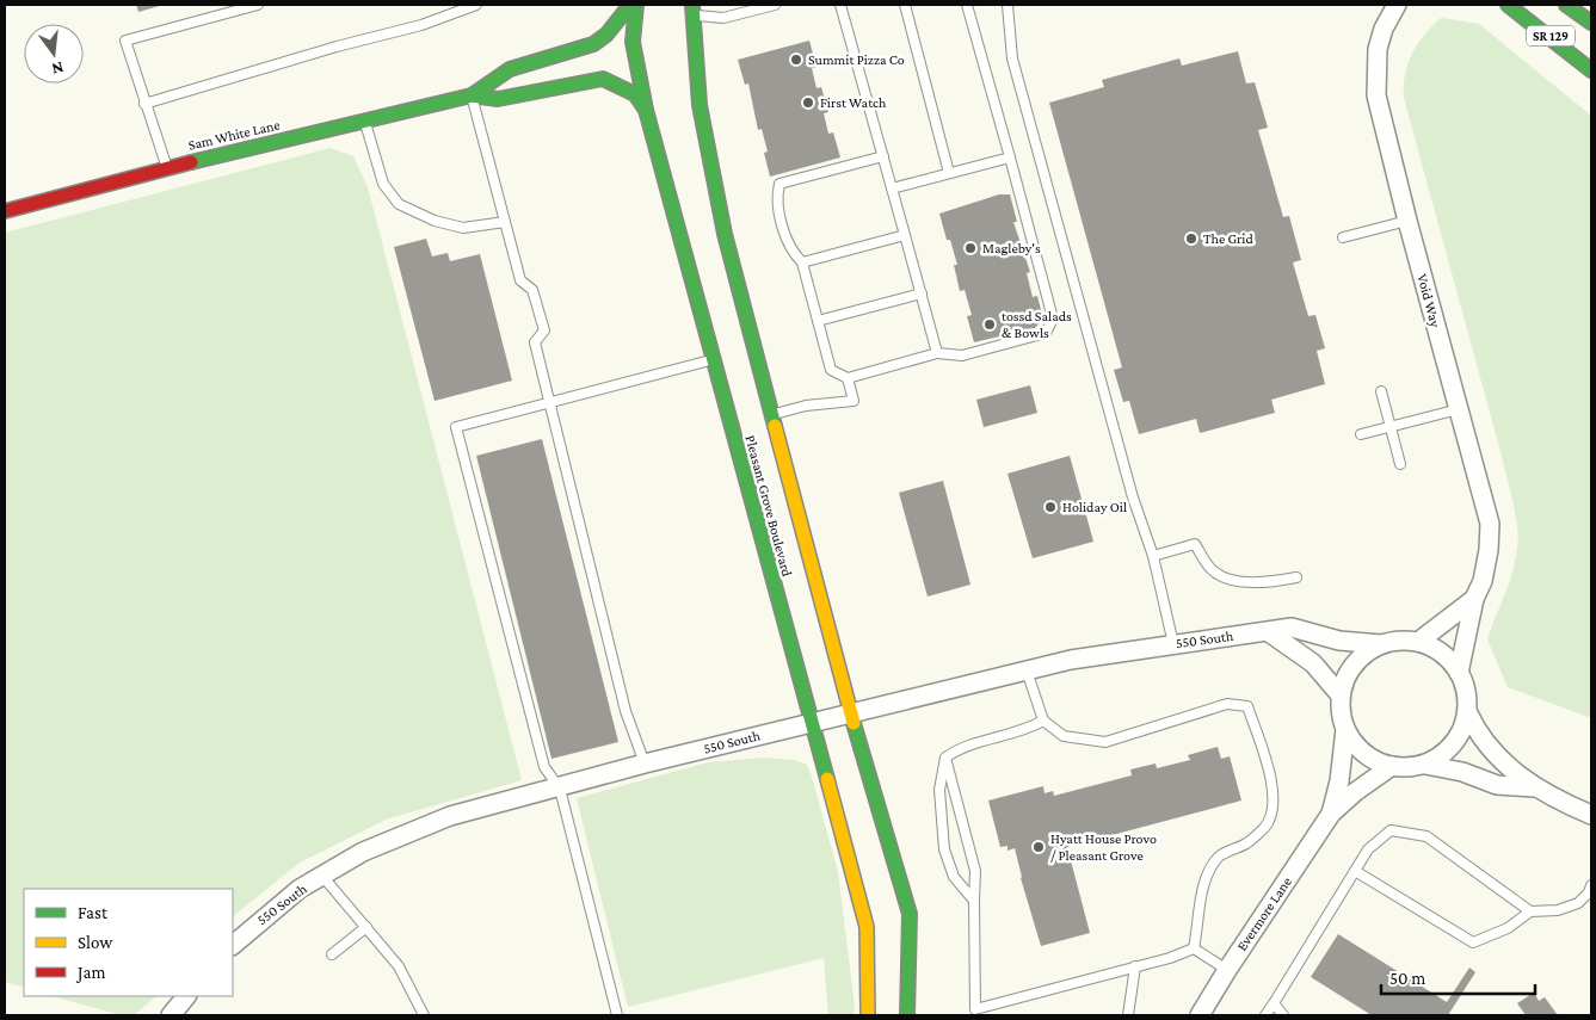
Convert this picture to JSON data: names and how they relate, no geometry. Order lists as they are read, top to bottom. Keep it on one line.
{"streets":{"main road":["SR 129","Sam White Lane","Pleasant Grove Boulevard"],"street":["Void Way","550 South","Evermore Lane"]},"crossings":[["Sam White Lane","Pleasant Grove Boulevard"],["Void Way","550 South"],["Pleasant Grove Boulevard","550 South"]],"places":["Summit Pizza Co","First Watch","The Grid","Magleby's","tossd Salads & Bowls","Holiday Oil","Hyatt House Provo / Pleasant Grove"],"legend":["Fast","Slow","Jam"],"scale_bar":"50 m","north":"bottom"}
